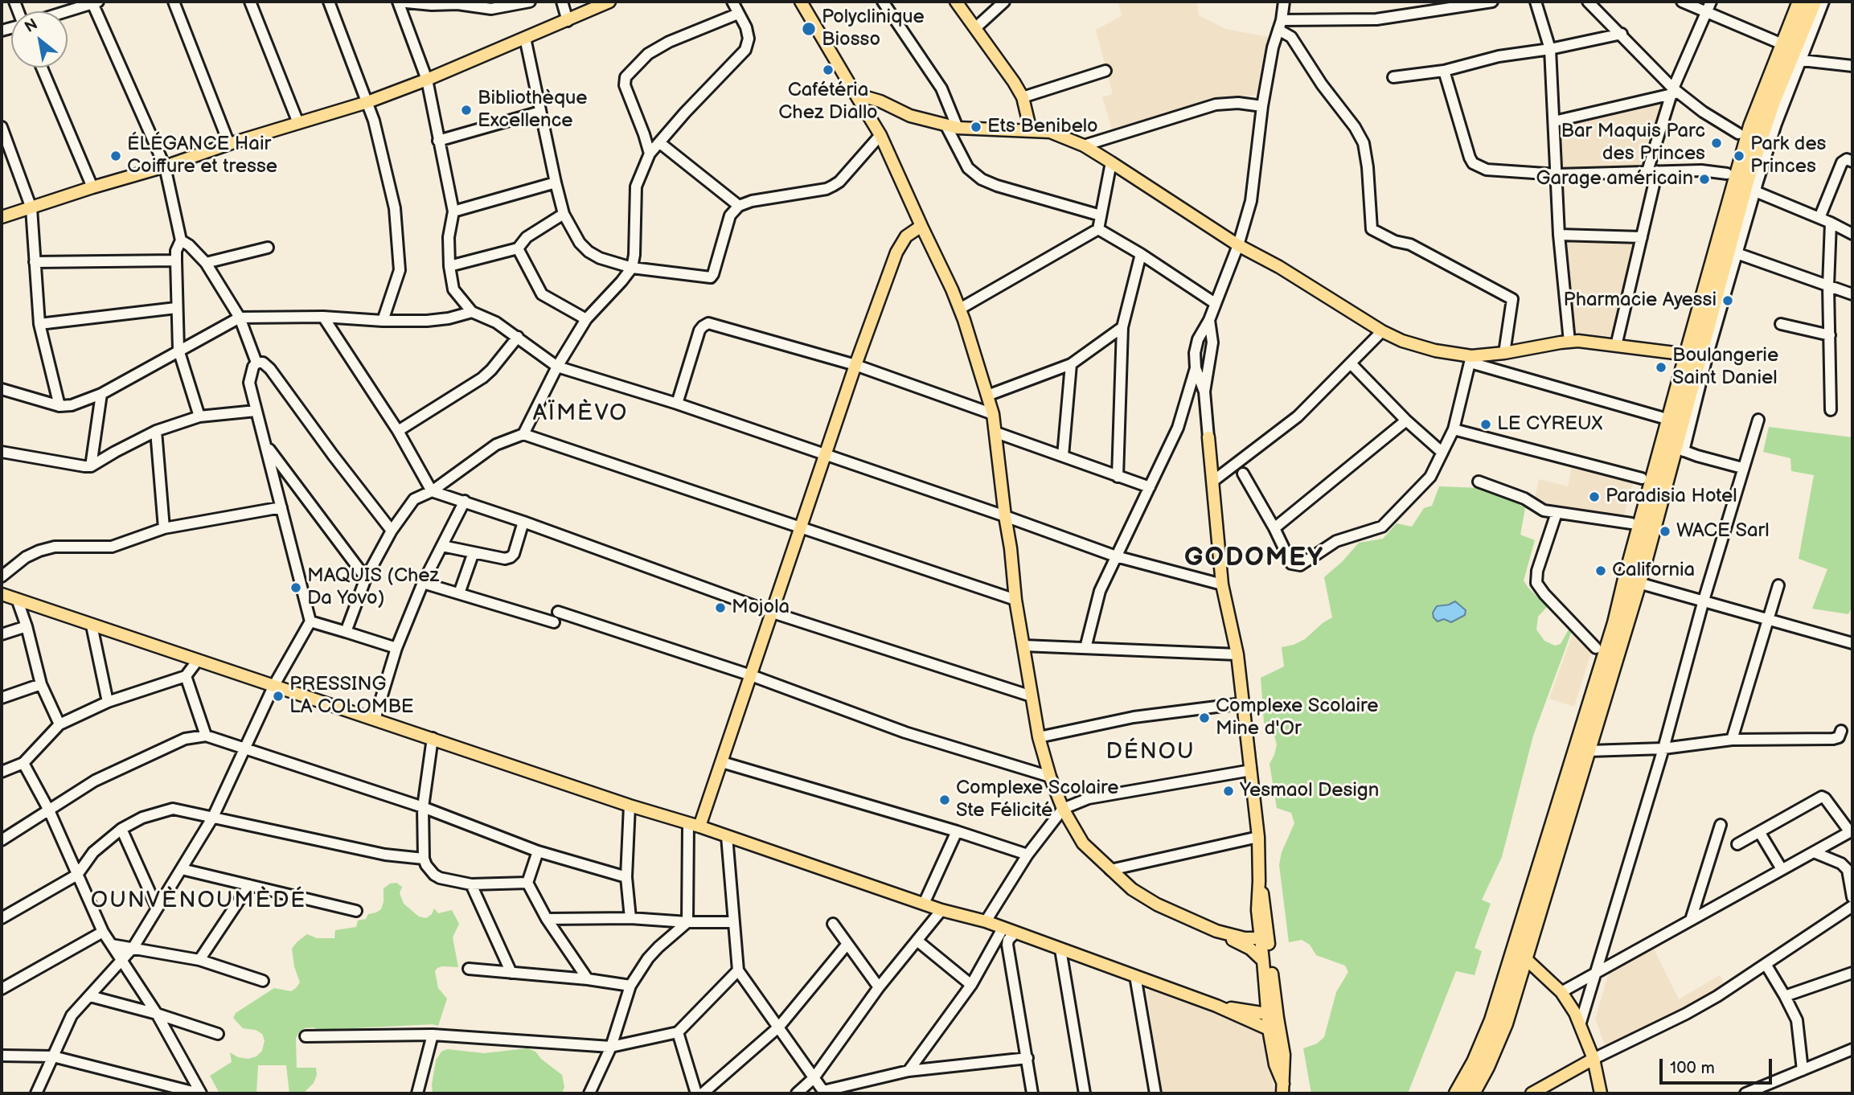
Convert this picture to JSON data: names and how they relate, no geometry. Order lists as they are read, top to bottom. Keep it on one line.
{"districts":["AÏMÈVO","GODOMEY","DÉNOU","OUNVÈNOUMÈDÉ"],"places":["Polyclinique Biosso","Cafétéria Chez Diallo","Bibliothèque Excellence","Ets Benibelo","Bar Maquis Parc des Princes","ÉLÉGANCE Hair Coiffure et tresse","Park des Princes","Garage américain","Pharmacie Ayessi","Boulangerie Saint Daniel","LE CYREUX","Paradisia Hotel","WACE Sarl","California","MAQUIS (Chez Da Yovo)","Mojola","PRESSING LA COLOMBE","Complexe Scolaire Mine d'Or","Yesmaol Design","Complexe Scolaire Ste Félicité"],"scale_bar":"100 m","north":"top left"}
